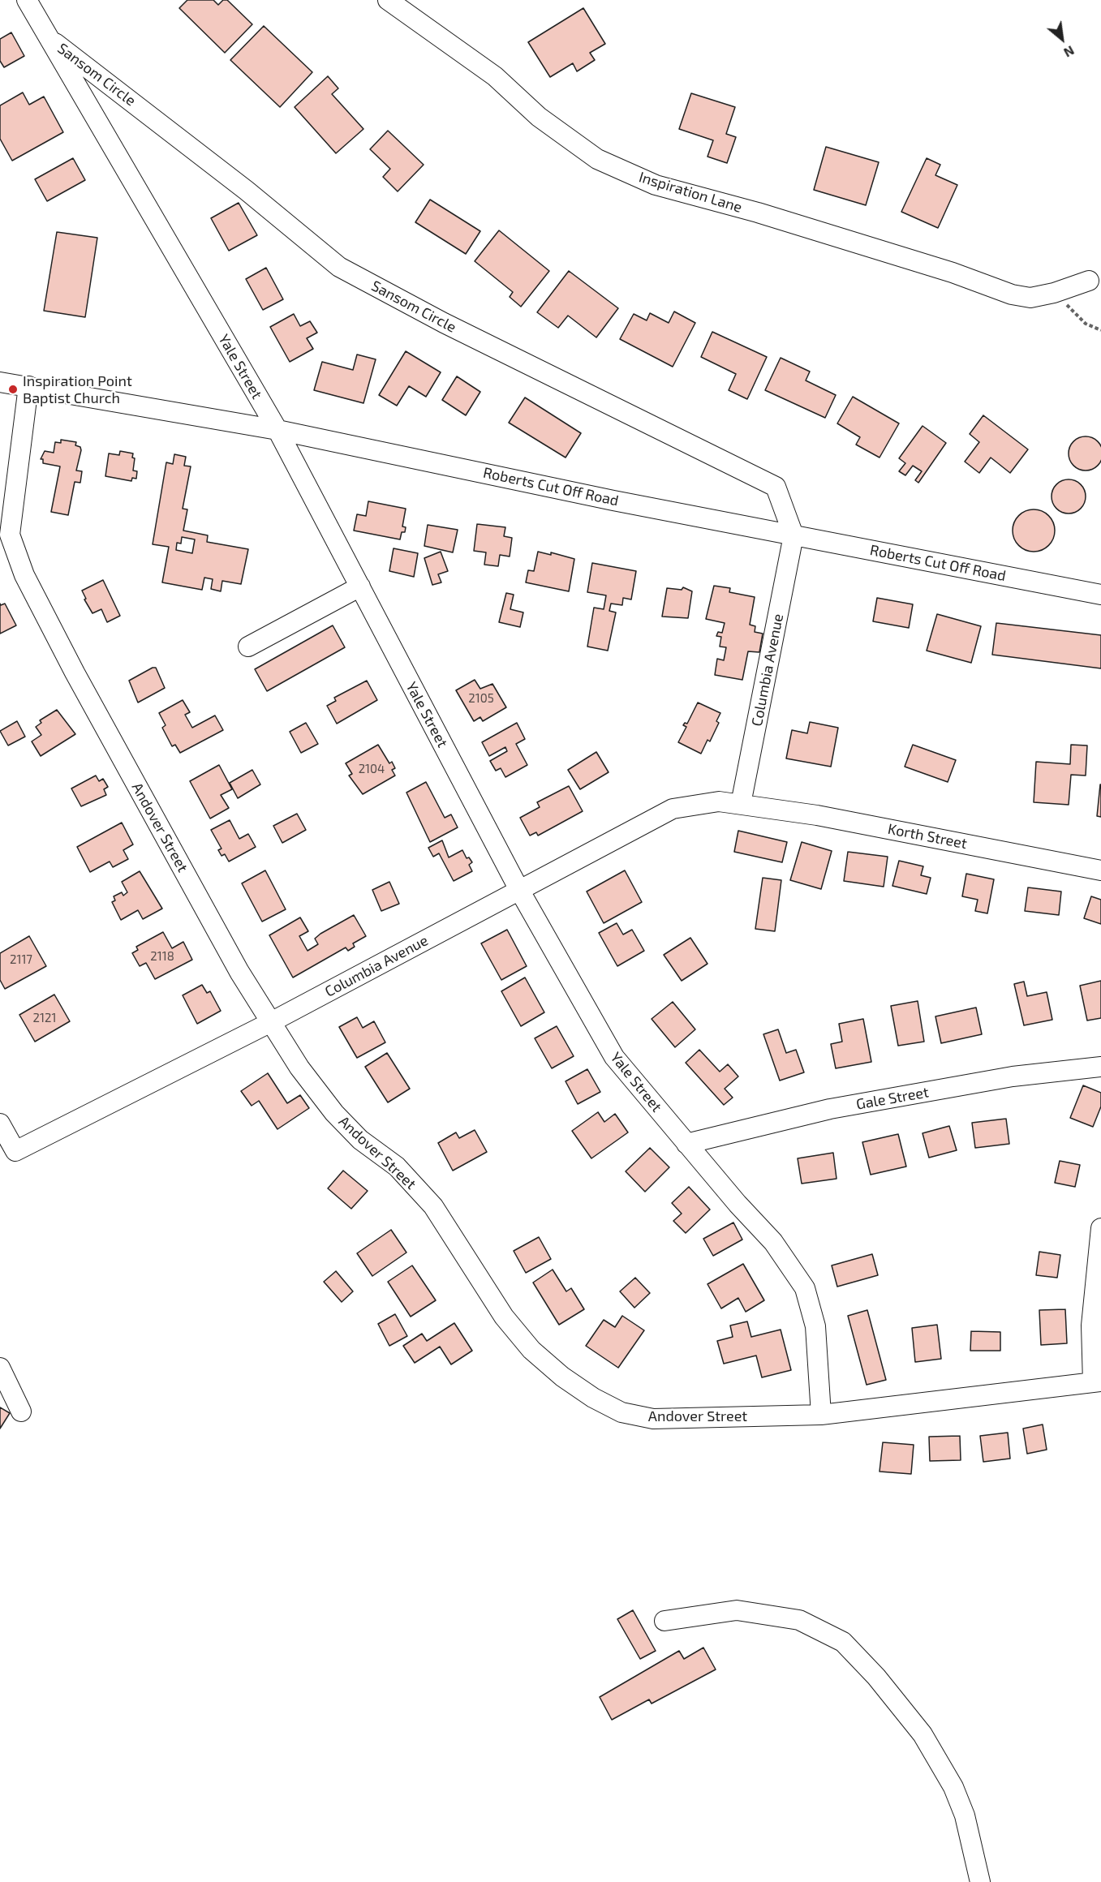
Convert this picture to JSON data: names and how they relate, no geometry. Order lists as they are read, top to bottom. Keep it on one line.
{"streets":{"street":["Sansom Circle","Inspiration Lane","Yale Street","Roberts Cut Off Road","Columbia Avenue","Andover Street","Korth Street","Gale Street"]},"crossings":[["Sansom Circle","Yale Street"],["Sansom Circle","Roberts Cut Off Road"],["Sansom Circle","Columbia Avenue"],["Yale Street","Roberts Cut Off Road"],["Yale Street","Columbia Avenue"],["Yale Street","Andover Street"],["Yale Street","Gale Street"],["Roberts Cut Off Road","Columbia Avenue"],["Roberts Cut Off Road","Andover Street"],["Columbia Avenue","Andover Street"],["Columbia Avenue","Korth Street"]],"places":["Inspiration Point Baptist Church"],"house_numbers":["2105","2104","2118","2117","2121"],"north":"bottom right"}
